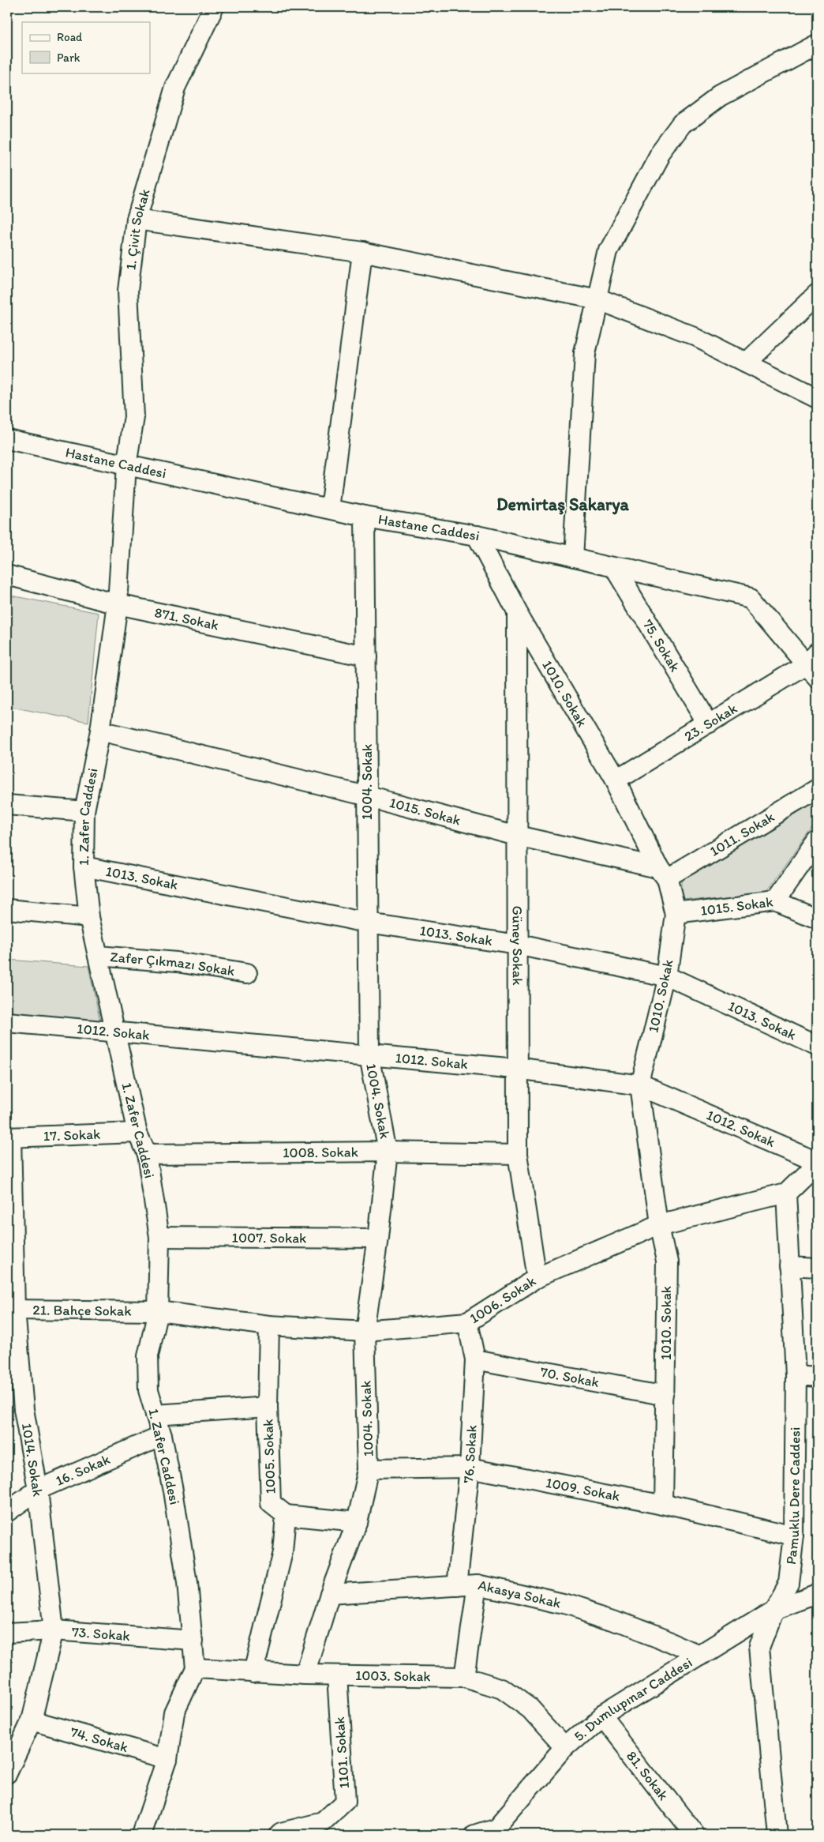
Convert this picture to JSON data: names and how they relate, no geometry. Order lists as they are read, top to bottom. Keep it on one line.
{"streets":{"street":["1. Çivit Sokak","Hastane Caddesi","871. Sokak","75. Sokak","1010. Sokak","23. Sokak","1004. Sokak","1015. Sokak","1. Zafer Caddesi","1011. Sokak","1013. Sokak","Güney Sokak","Zafer Çıkmazı Sokak","1012. Sokak","17. Sokak","1008. Sokak","1007. Sokak","1006. Sokak","21. Bahçe Sokak","70. Sokak","76. Sokak","1005. Sokak","1014. Sokak","16. Sokak","1009. Sokak","Pamuklu Dere Caddesi","Akasya Sokak","73. Sokak","1003. Sokak","5. Dumlupınar Caddesi","74. Sokak","1101. Sokak","81. Sokak"]},"crossings":[["1. Çivit Sokak","Hastane Caddesi"],["1. Çivit Sokak","1. Zafer Caddesi"],["Hastane Caddesi","75. Sokak"],["Hastane Caddesi","1010. Sokak"],["Hastane Caddesi","23. Sokak"],["Hastane Caddesi","1004. Sokak"],["Hastane Caddesi","1. Zafer Caddesi"],["871. Sokak","1004. Sokak"],["871. Sokak","1. Zafer Caddesi"],["75. Sokak","23. Sokak"],["1010. Sokak","23. Sokak"],["1010. Sokak","1015. Sokak"],["1010. Sokak","1011. Sokak"],["1010. Sokak","1013. Sokak"],["1010. Sokak","Güney Sokak"],["1010. Sokak","1012. Sokak"],["1010. Sokak","1006. Sokak"],["1010. Sokak","70. Sokak"],["1010. Sokak","1009. Sokak"],["1004. Sokak","1015. Sokak"],["1004. Sokak","1013. Sokak"],["1004. Sokak","1012. Sokak"],["1004. Sokak","1008. Sokak"],["1004. Sokak","1007. Sokak"],["1004. Sokak","1006. Sokak"],["1004. Sokak","1009. Sokak"],["1004. Sokak","Akasya Sokak"],["1004. Sokak","1003. Sokak"],["1015. Sokak","1. Zafer Caddesi"],["1015. Sokak","1011. Sokak"],["1015. Sokak","Güney Sokak"],["1. Zafer Caddesi","1013. Sokak"],["1. Zafer Caddesi","Zafer Çıkmazı Sokak"],["1. Zafer Caddesi","1012. Sokak"],["1. Zafer Caddesi","17. Sokak"],["1. Zafer Caddesi","1008. Sokak"],["1. Zafer Caddesi","1007. Sokak"],["1. Zafer Caddesi","1006. Sokak"],["1. Zafer Caddesi","21. Bahçe Sokak"],["1. Zafer Caddesi","16. Sokak"],["1. Zafer Caddesi","73. Sokak"],["1. Zafer Caddesi","1003. Sokak"],["1. Zafer Caddesi","74. Sokak"],["1013. Sokak","Güney Sokak"],["Güney Sokak","1012. Sokak"],["Güney Sokak","1008. Sokak"],["Güney Sokak","1006. Sokak"],["17. Sokak","1014. Sokak"],["1006. Sokak","21. Bahçe Sokak"],["1006. Sokak","76. Sokak"],["1006. Sokak","1005. Sokak"],["1006. Sokak","Pamuklu Dere Caddesi"],["21. Bahçe Sokak","1014. Sokak"],["70. Sokak","76. Sokak"],["76. Sokak","1009. Sokak"],["76. Sokak","Akasya Sokak"],["1014. Sokak","16. Sokak"],["1014. Sokak","73. Sokak"],["1014. Sokak","74. Sokak"],["1009. Sokak","Pamuklu Dere Caddesi"],["Pamuklu Dere Caddesi","5. Dumlupınar Caddesi"],["Akasya Sokak","5. Dumlupınar Caddesi"],["1003. Sokak","5. Dumlupınar Caddesi"],["1003. Sokak","1101. Sokak"],["5. Dumlupınar Caddesi","81. Sokak"]],"districts":["Demirtaş Sakarya"],"legend":["Road","Park"]}
